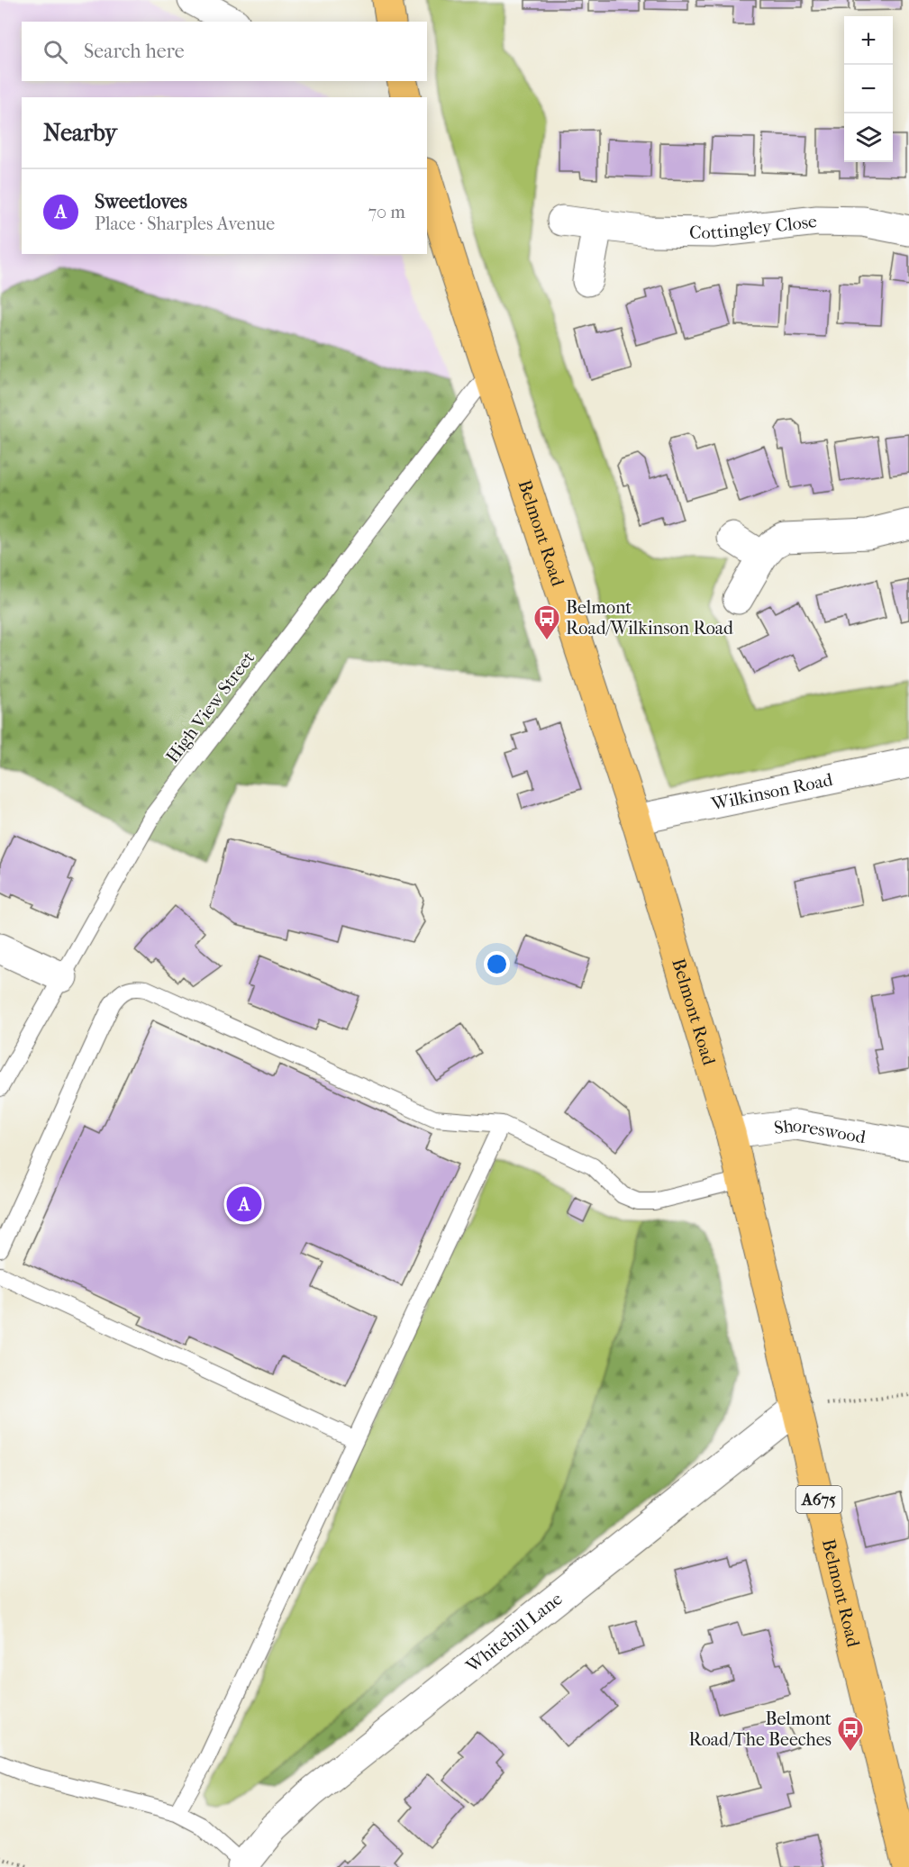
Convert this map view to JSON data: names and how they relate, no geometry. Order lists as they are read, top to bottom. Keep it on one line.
{"streets":{"main road":["Belmont Road","A675"],"street":["Cottingley Close","Wilkinson Road","Shoreswood","Whitehill Lane"],"lane":["High View Street"]},"crossings":[["Belmont Road","High View Street"],["Belmont Road","Wilkinson Road"],["Belmont Road","Shoreswood"],["Belmont Road","Whitehill Lane"]],"places":{"bus stop":["Belmont Road/Wilkinson Road","Belmont Road/The Beeches"]},"page":{"map_buttons":["+","−"],"search":"Search here","heading":"Nearby","list":[{"mark":"A","name":"Sweetloves","note":"Place · Sharples Avenue","value":"70 m"}],"pins":"A"}}
